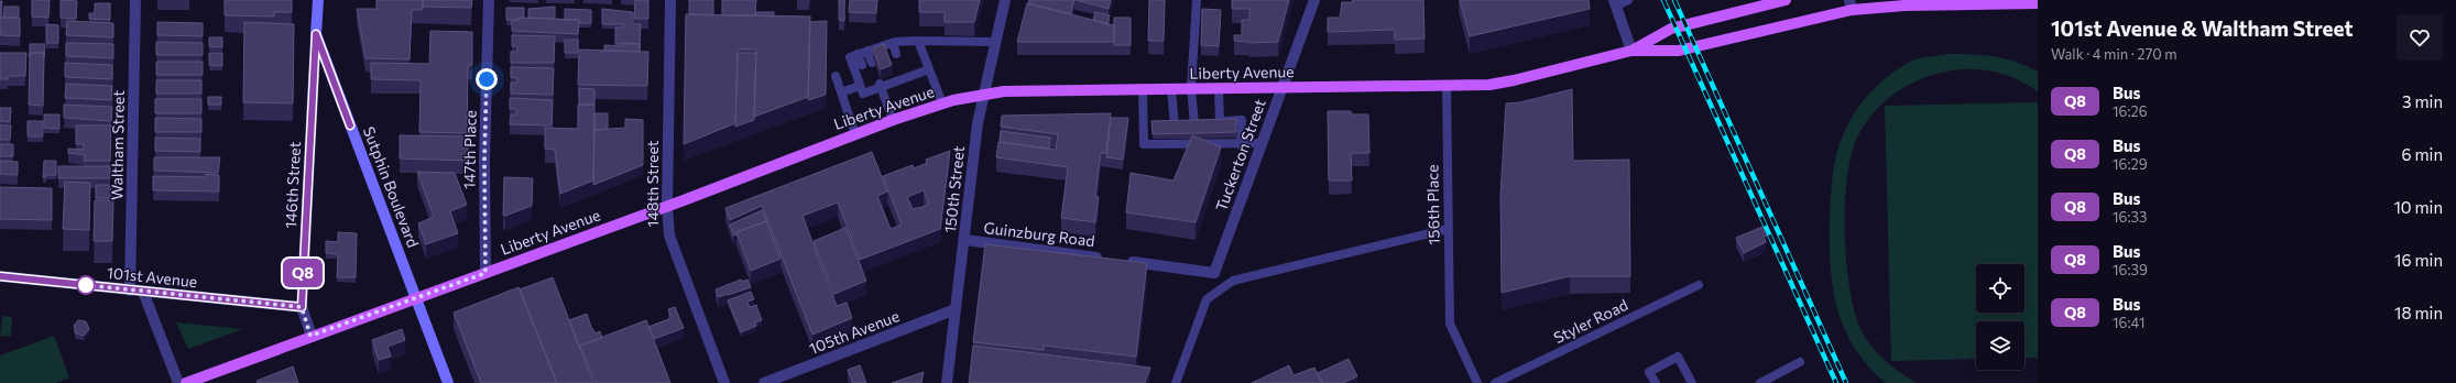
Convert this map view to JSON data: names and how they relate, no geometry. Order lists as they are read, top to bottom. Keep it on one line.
{"streets":{"main road":["Liberty Avenue","Sutphin Boulevard"],"street":["Waltham Street","147th Place","Tuckerton Street","148th Street","146th Street","150th Street","Guinzburg Road","101st Avenue","105th Avenue"],"lane":["156th Place","Styler Road"]},"crossings":[["Liberty Avenue","147th Place"],["Liberty Avenue","Tuckerton Street"],["Liberty Avenue","148th Street"],["Liberty Avenue","146th Street"],["Liberty Avenue","Sutphin Boulevard"],["Liberty Avenue","150th Street"],["Liberty Avenue","156th Place"],["Waltham Street","101st Avenue"],["Tuckerton Street","Guinzburg Road"],["146th Street","Sutphin Boulevard"],["146th Street","101st Avenue"],["150th Street","Guinzburg Road"],["150th Street","105th Avenue"]],"lines":["bus line Q8"],"page":{"on_map":"Q8","heading":["101st Avenue & Waltham Street","Walk · 4 min · 270 m"],"list":[{"mark":"Q8","name":"Bus","note":"16:26","value":"3 min"},{"mark":"Q8","name":"Bus","note":"16:29","value":"6 min"},{"mark":"Q8","name":"Bus","note":"16:33","value":"10 min"},{"mark":"Q8","name":"Bus","note":"16:39","value":"16 min"},{"mark":"Q8","name":"Bus","note":"16:41","value":"18 min"}]}}
